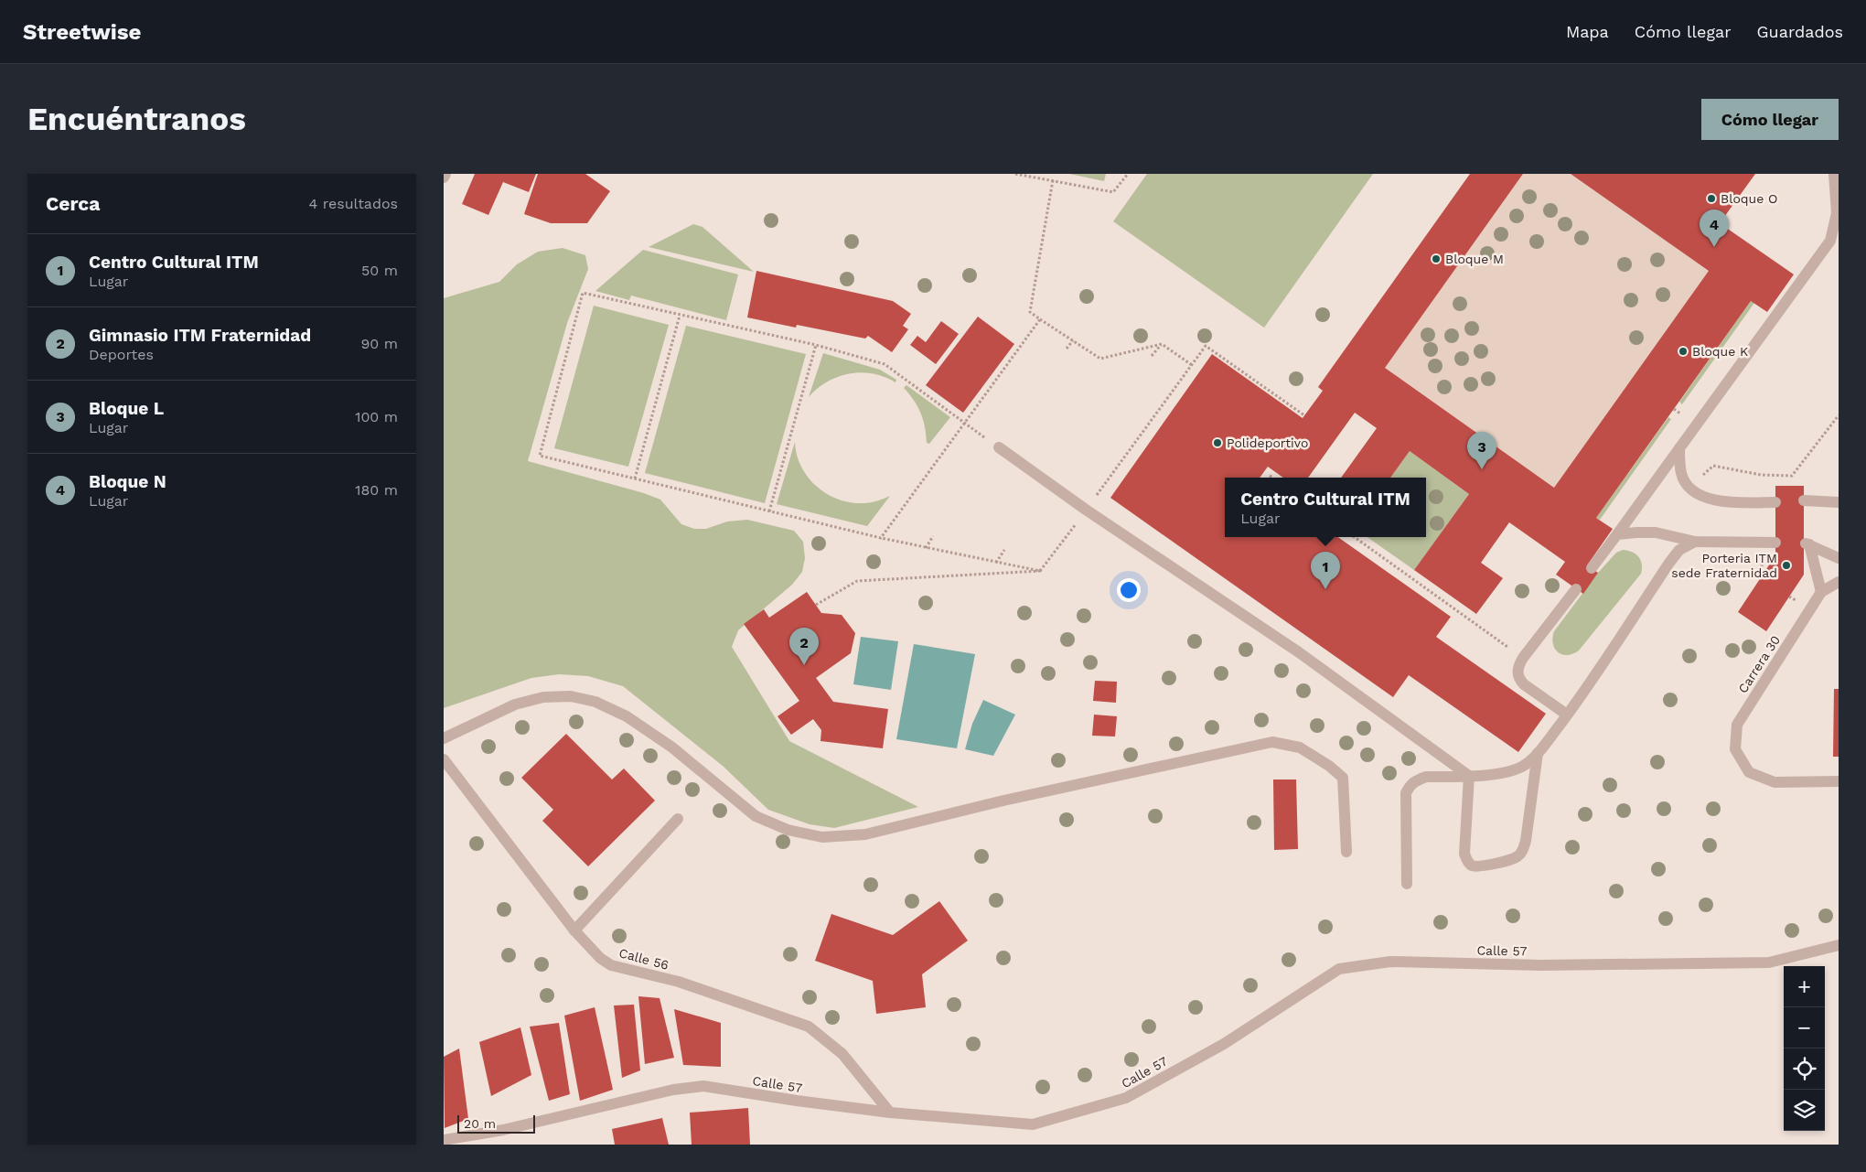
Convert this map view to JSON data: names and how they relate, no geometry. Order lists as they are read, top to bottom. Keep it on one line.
{"streets":{"street":["Carrera 30","Calle 57","Calle 56"]},"crossings":[["Calle 57","Calle 56"]],"places":["Bloque O","Bloque M","Bloque K","Polideportivo","Porteria ITM sede Fraternidad"],"scale_bar":"20 m","page":{"header":"Streetwise","nav":["Mapa","Cómo llegar","Guardados"],"buttons":"Cómo llegar","title":"Encuéntranos","heading":["Cerca","4 resultados"],"pins":["4","3","1","2"],"list":[{"mark":"1","name":"Centro Cultural ITM","note":"Lugar","value":"50 m"},{"mark":"2","name":"Gimnasio ITM Fraternidad","note":"Deportes","value":"90 m"},{"mark":"3","name":"Bloque L","note":"Lugar","value":"100 m"},{"mark":"4","name":"Bloque N","note":"Lugar","value":"180 m"}],"popup":["Centro Cultural ITM","Lugar"],"map_buttons":["+","−"],"scale":"20 m"}}
